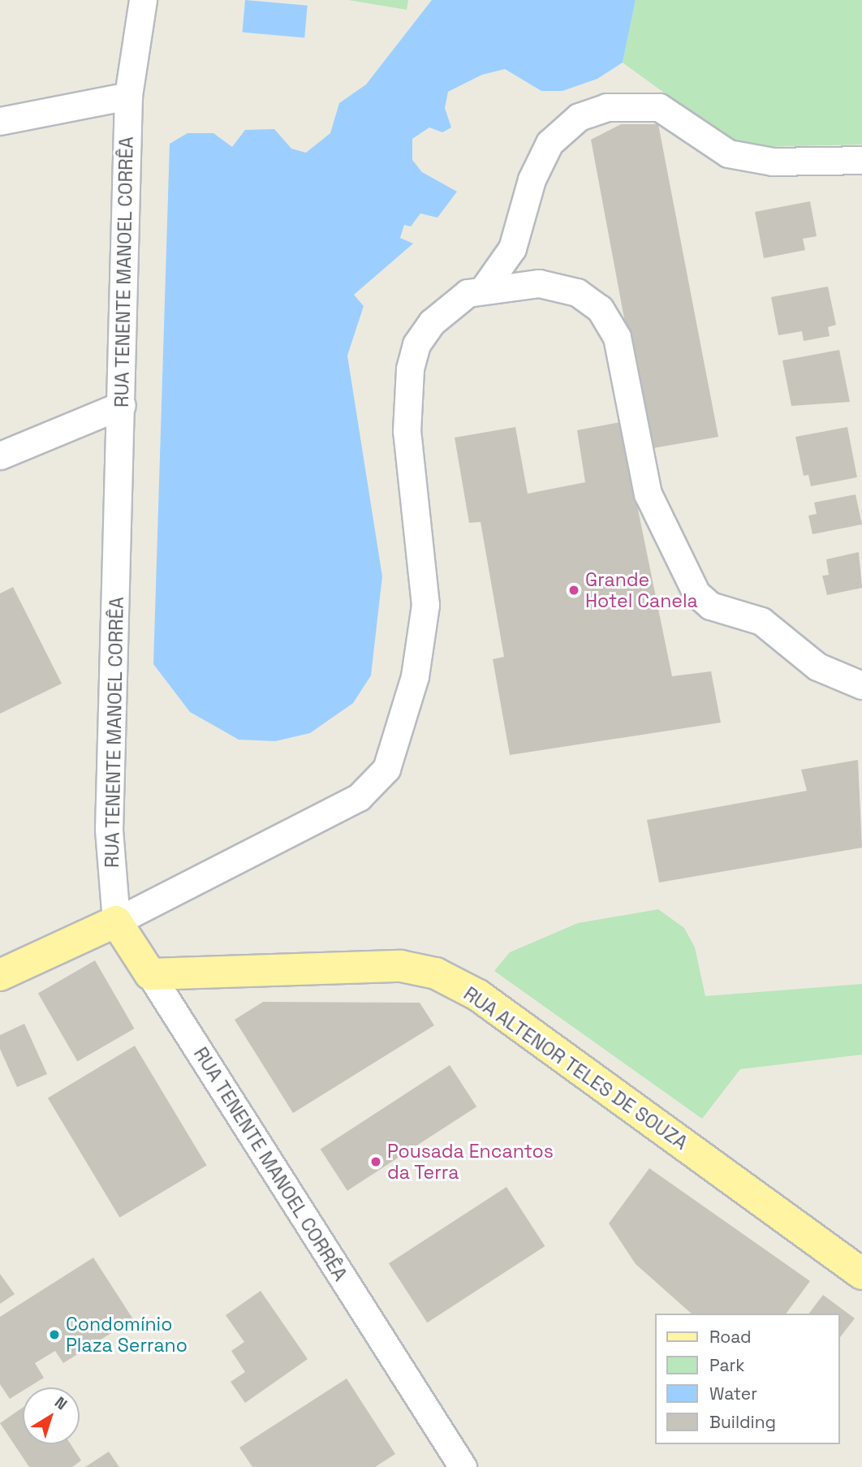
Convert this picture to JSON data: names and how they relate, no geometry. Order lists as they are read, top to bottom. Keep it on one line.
{"streets":{"main road":["RUA TENENTE MANOEL CORRÊA","RUA ALTENOR TELES DE SOUZA"]},"crossings":[["RUA TENENTE MANOEL CORRÊA","RUA ALTENOR TELES DE SOUZA"]],"places":["Grande Hotel Canela","Pousada Encantos da Terra","Condomínio Plaza Serrano"],"legend":["Road","Park","Water","Building"],"north":"top right"}
